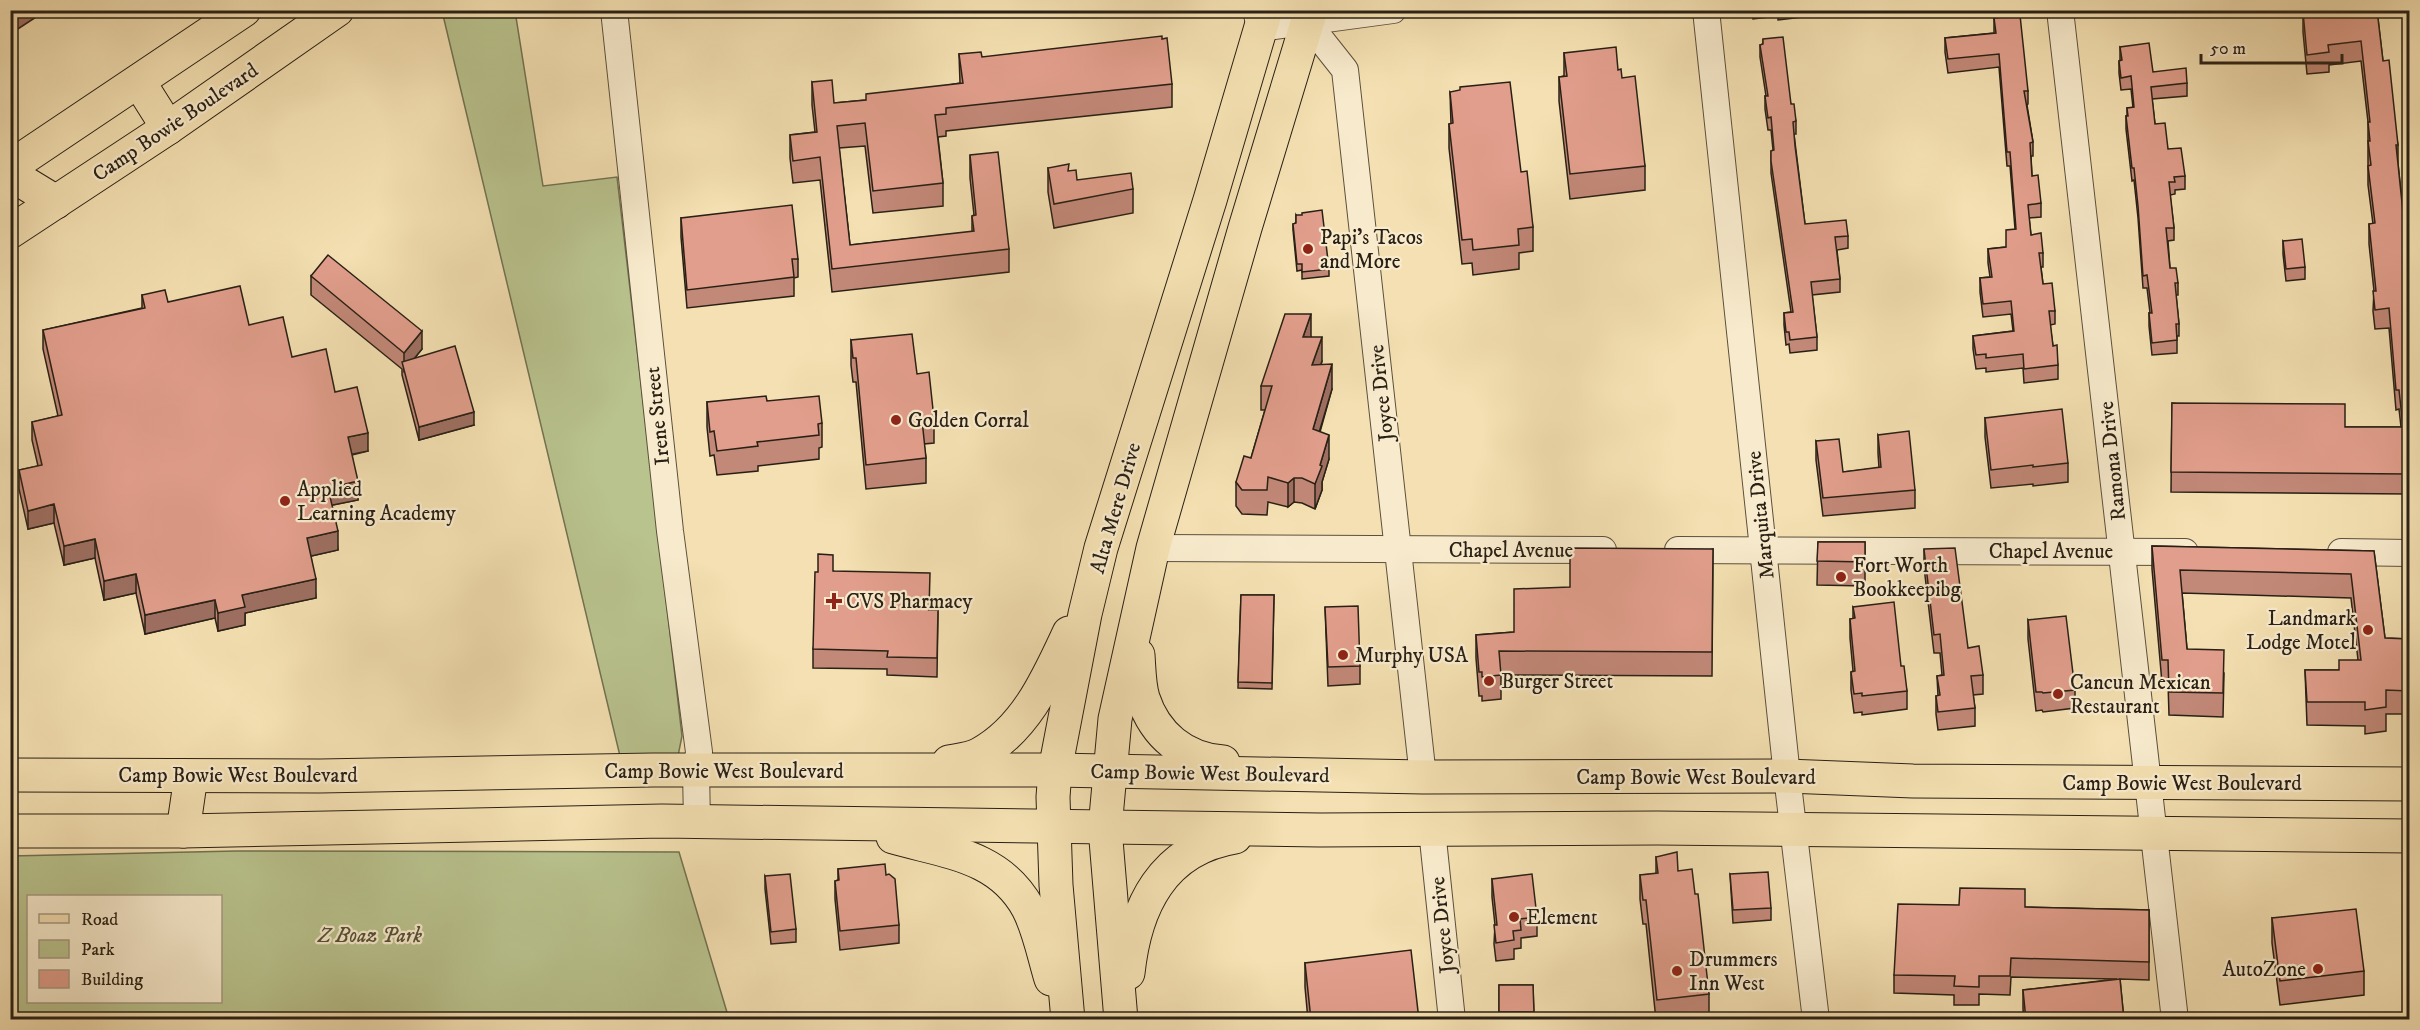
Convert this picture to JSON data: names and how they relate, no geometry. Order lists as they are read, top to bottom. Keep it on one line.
{"streets":{"main road":["Camp Bowie Boulevard","Alta Mere Drive","Camp Bowie West Boulevard"],"street":["Joyce Drive","Irene Street","Ramona Drive","Marquita Drive","Chapel Avenue"]},"crossings":[["Joyce Drive","Chapel Avenue"],["Joyce Drive","Camp Bowie West Boulevard"],["Irene Street","Camp Bowie West Boulevard"],["Ramona Drive","Chapel Avenue"],["Ramona Drive","Camp Bowie West Boulevard"],["Alta Mere Drive","Camp Bowie West Boulevard"],["Marquita Drive","Chapel Avenue"],["Marquita Drive","Camp Bowie West Boulevard"]],"parks":["Z Boaz Park"],"places":{"other":["Papi's Tacos and More","Golden Corral","Applied Learning Academy","Fort Worth Bookkeepibg","Landmark Lodge Motel","Murphy USA","Burger Street","Cancun Mexican Restaurant","Element","AutoZone","Drummers Inn West"],"health":["CVS Pharmacy"]},"legend":["Road","Park","Building"],"scale_bar":"50 m"}
